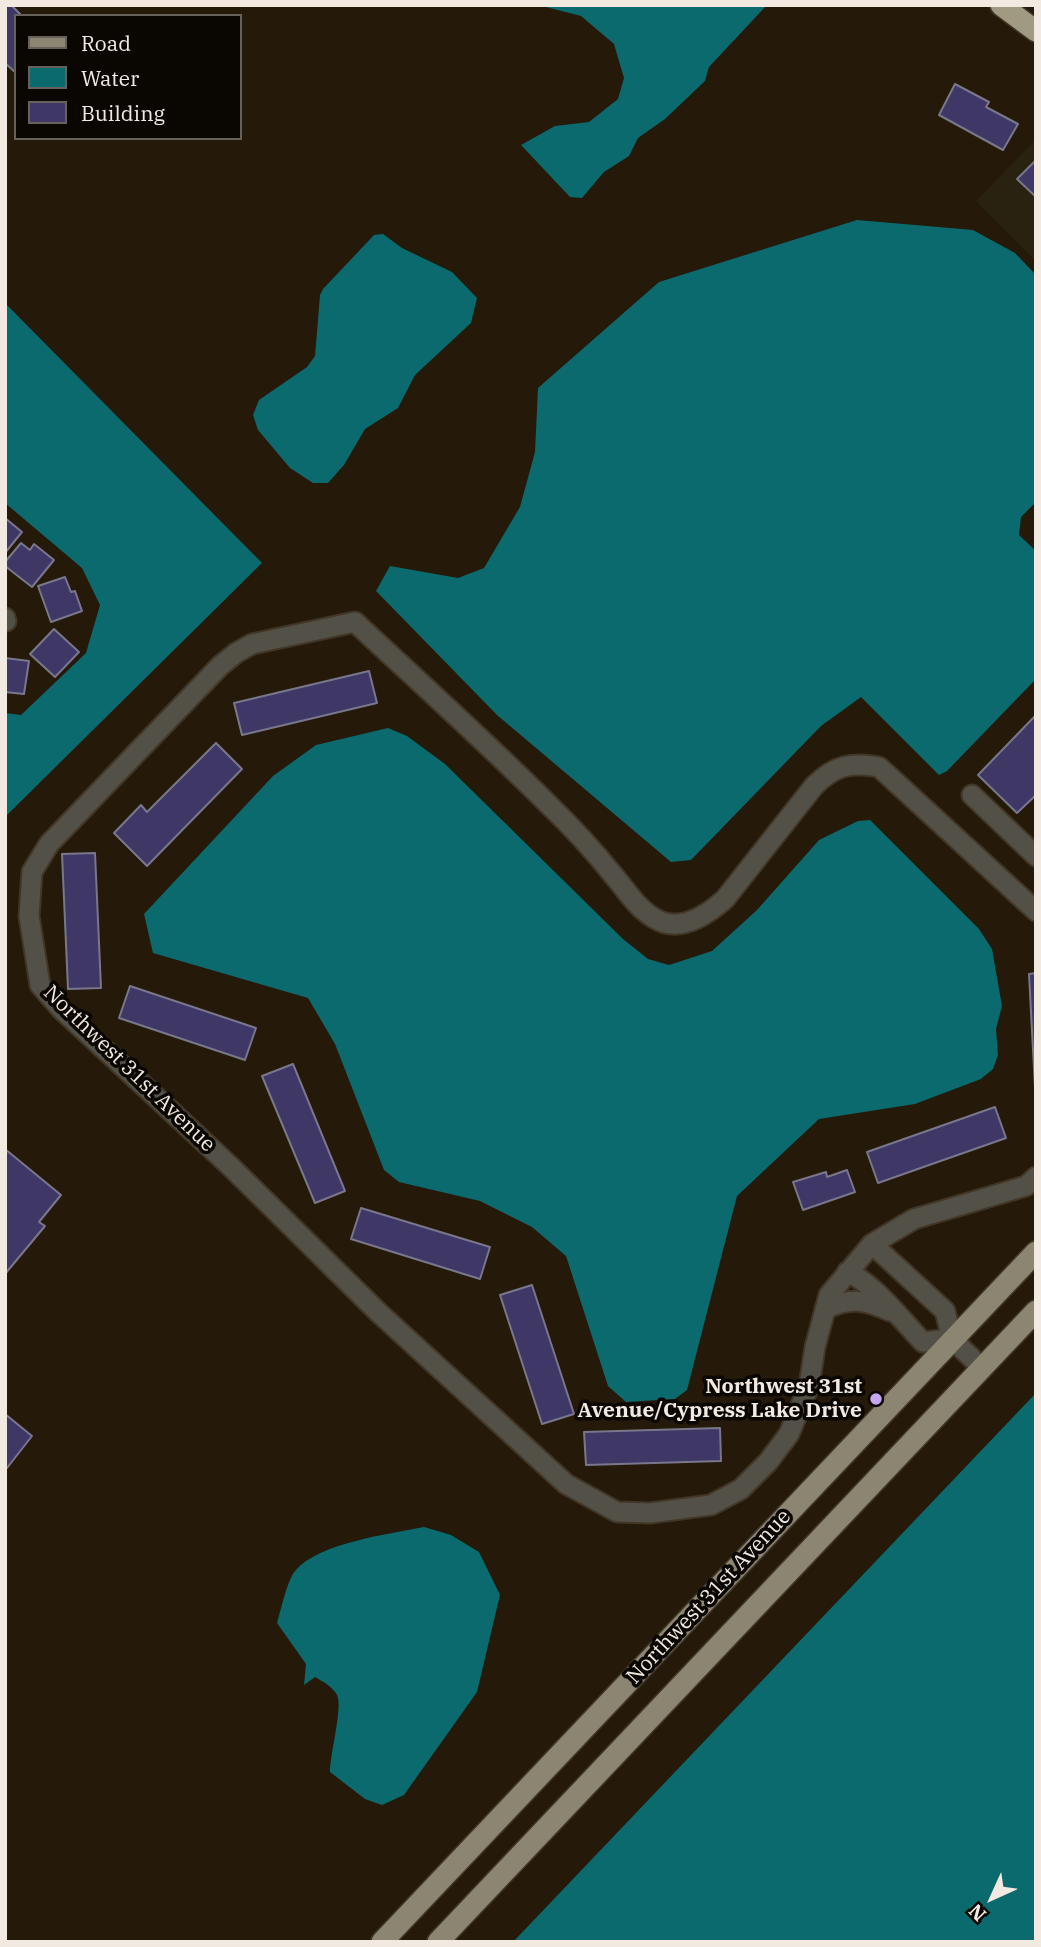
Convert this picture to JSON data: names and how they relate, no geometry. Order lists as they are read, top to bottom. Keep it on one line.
{"streets":{"main road":["Northwest 31st Avenue"]},"places":["Northwest 31st Avenue/Cypress Lake Drive"],"legend":["Road","Water","Building"],"north":"bottom left"}
